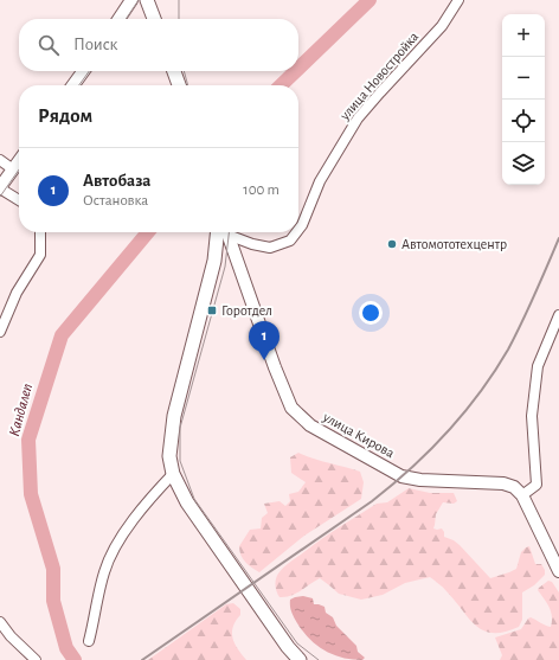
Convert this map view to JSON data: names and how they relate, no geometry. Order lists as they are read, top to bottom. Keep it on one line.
{"streets":{"street":["улица Новостройка","улица Кирова"]},"water":["Кандалеп"],"places":{"other":["Автомототехцентр"],"transit":["Горотдел"]},"page":{"map_buttons":["+","−"],"search":"Поиск","heading":"Рядом","list":[{"mark":"1","name":"Автобаза","note":"Остановка","value":"100 m"}],"pins":"1"}}
